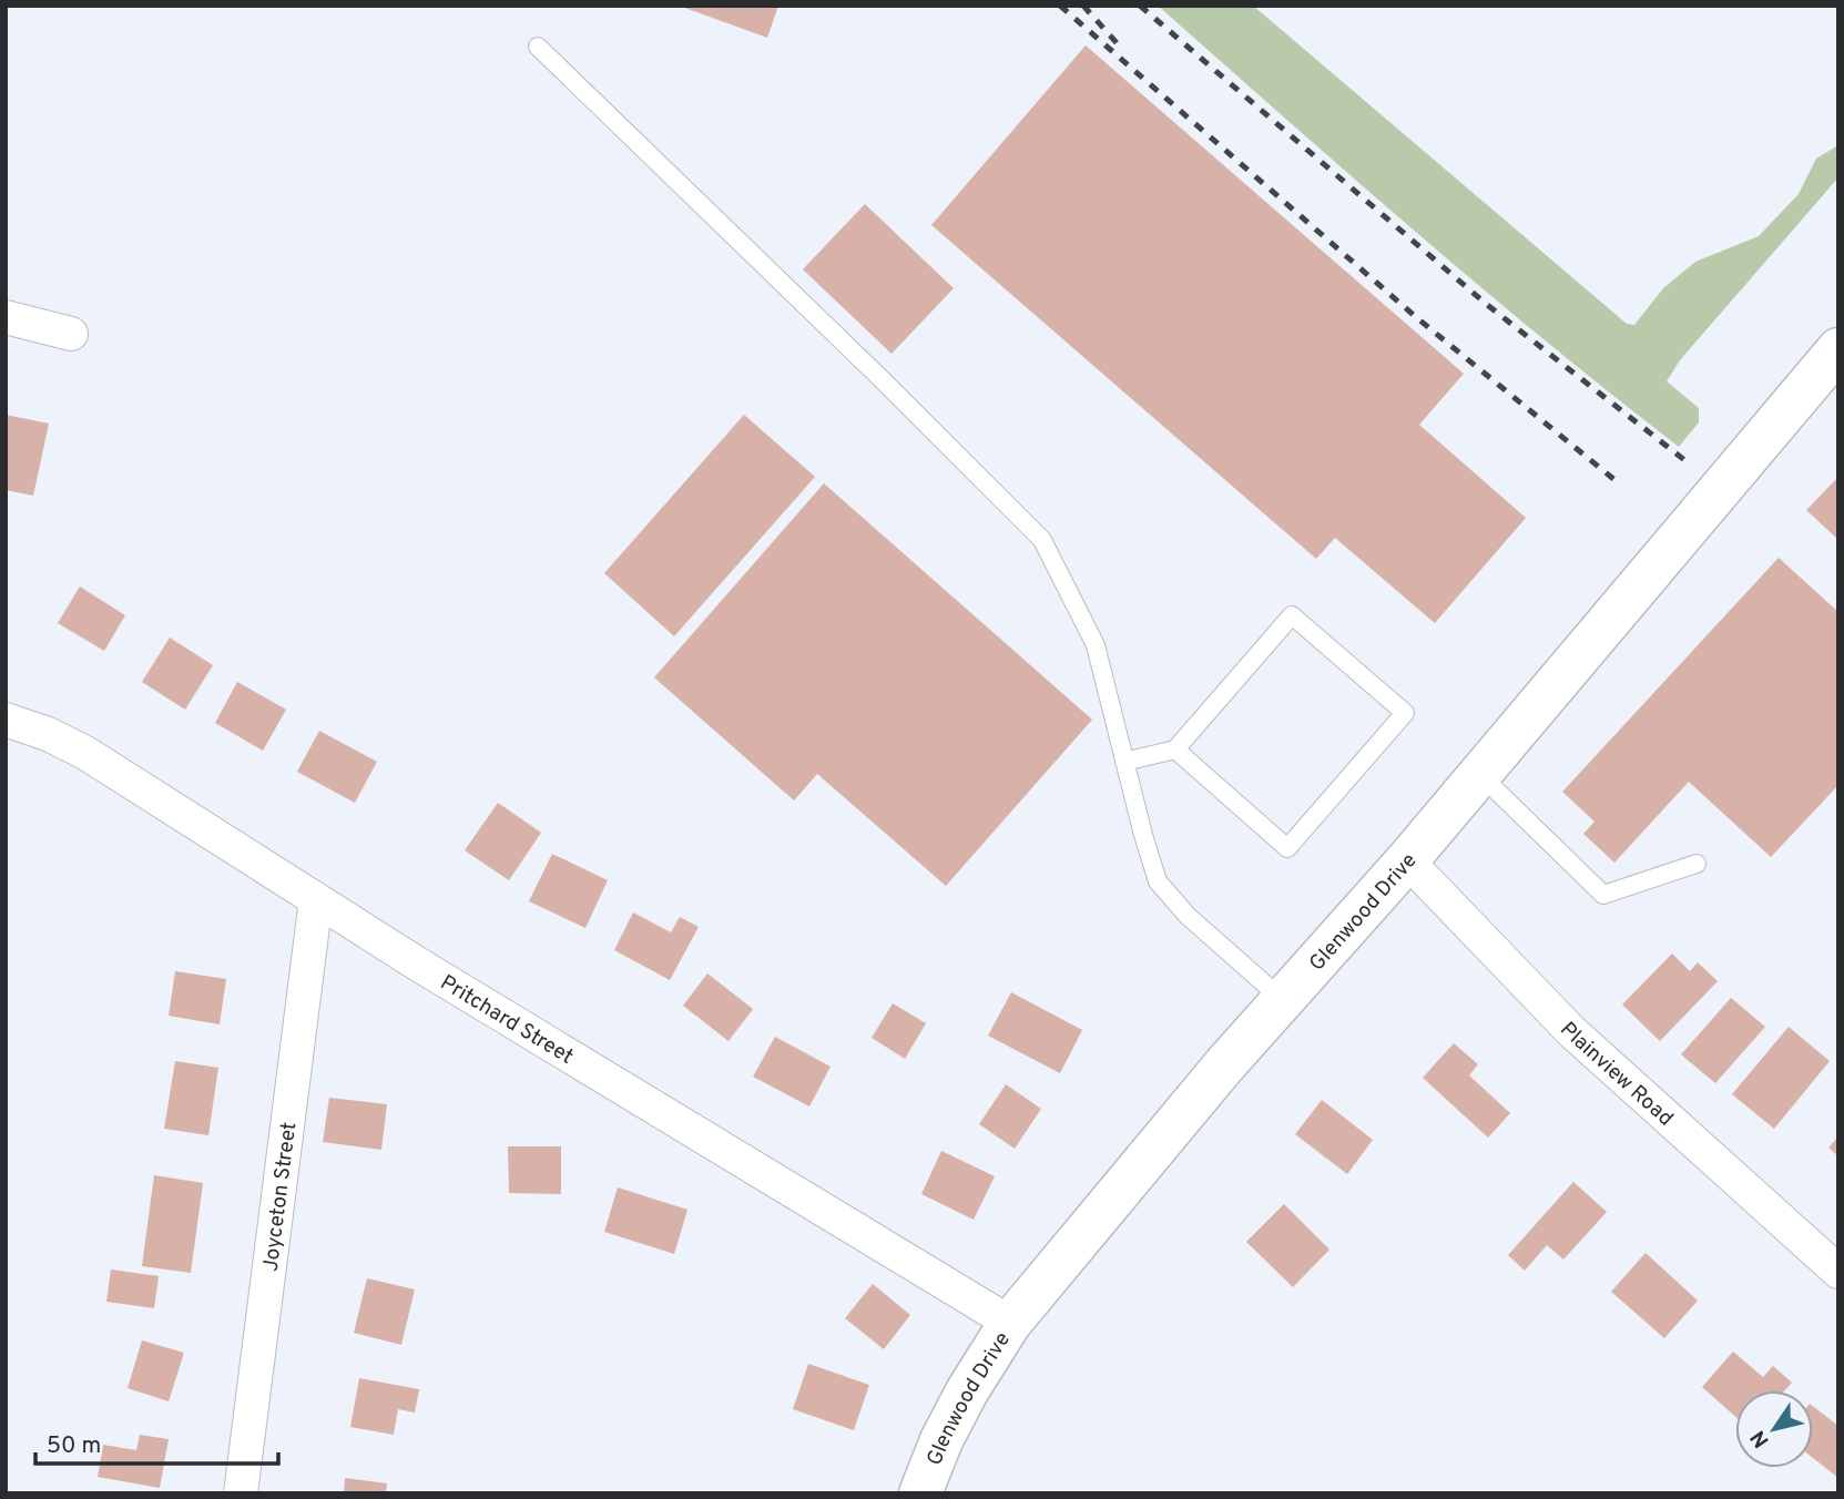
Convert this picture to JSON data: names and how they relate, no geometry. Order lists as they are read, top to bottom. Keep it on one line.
{"streets":{"street":["Glenwood Drive","Pritchard Street","Plainview Road","Joyceton Street"]},"crossings":[["Glenwood Drive","Pritchard Street"],["Glenwood Drive","Plainview Road"],["Pritchard Street","Joyceton Street"]],"scale_bar":"50 m","north":"bottom left"}
